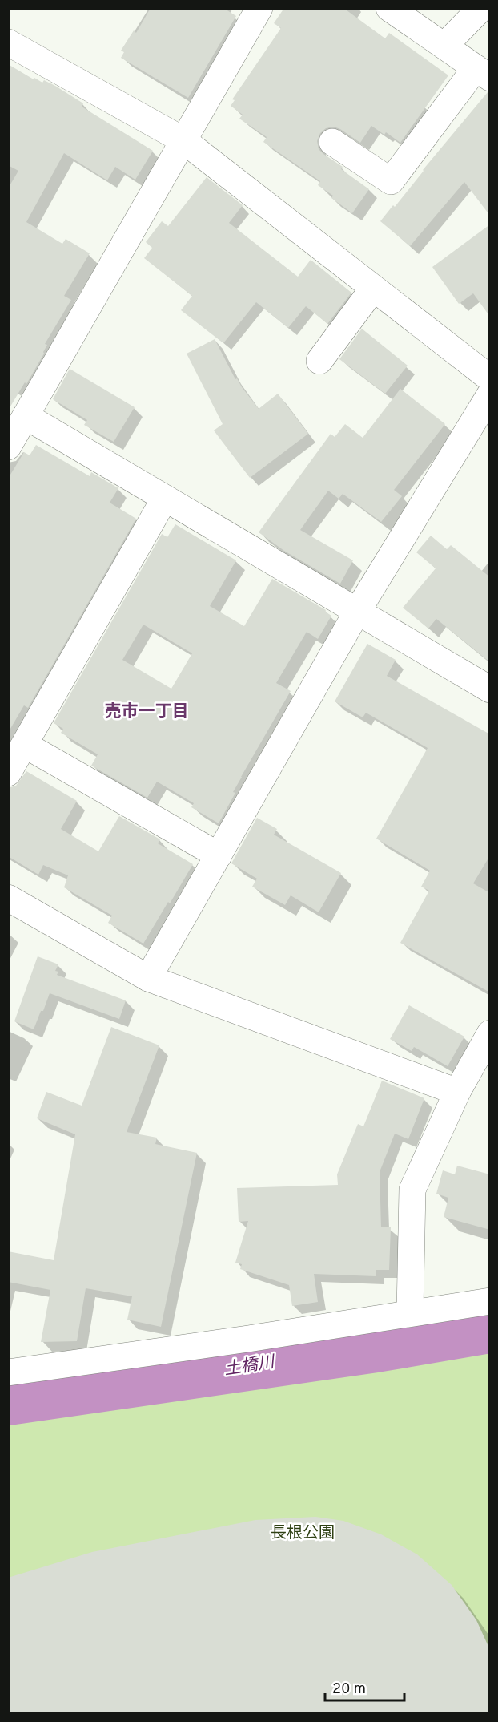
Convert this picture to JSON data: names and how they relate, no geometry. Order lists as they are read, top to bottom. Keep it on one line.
{"districts":["売市一丁目"],"water":["土橋川"],"parks":["長根公園"],"scale_bar":"20 m"}
